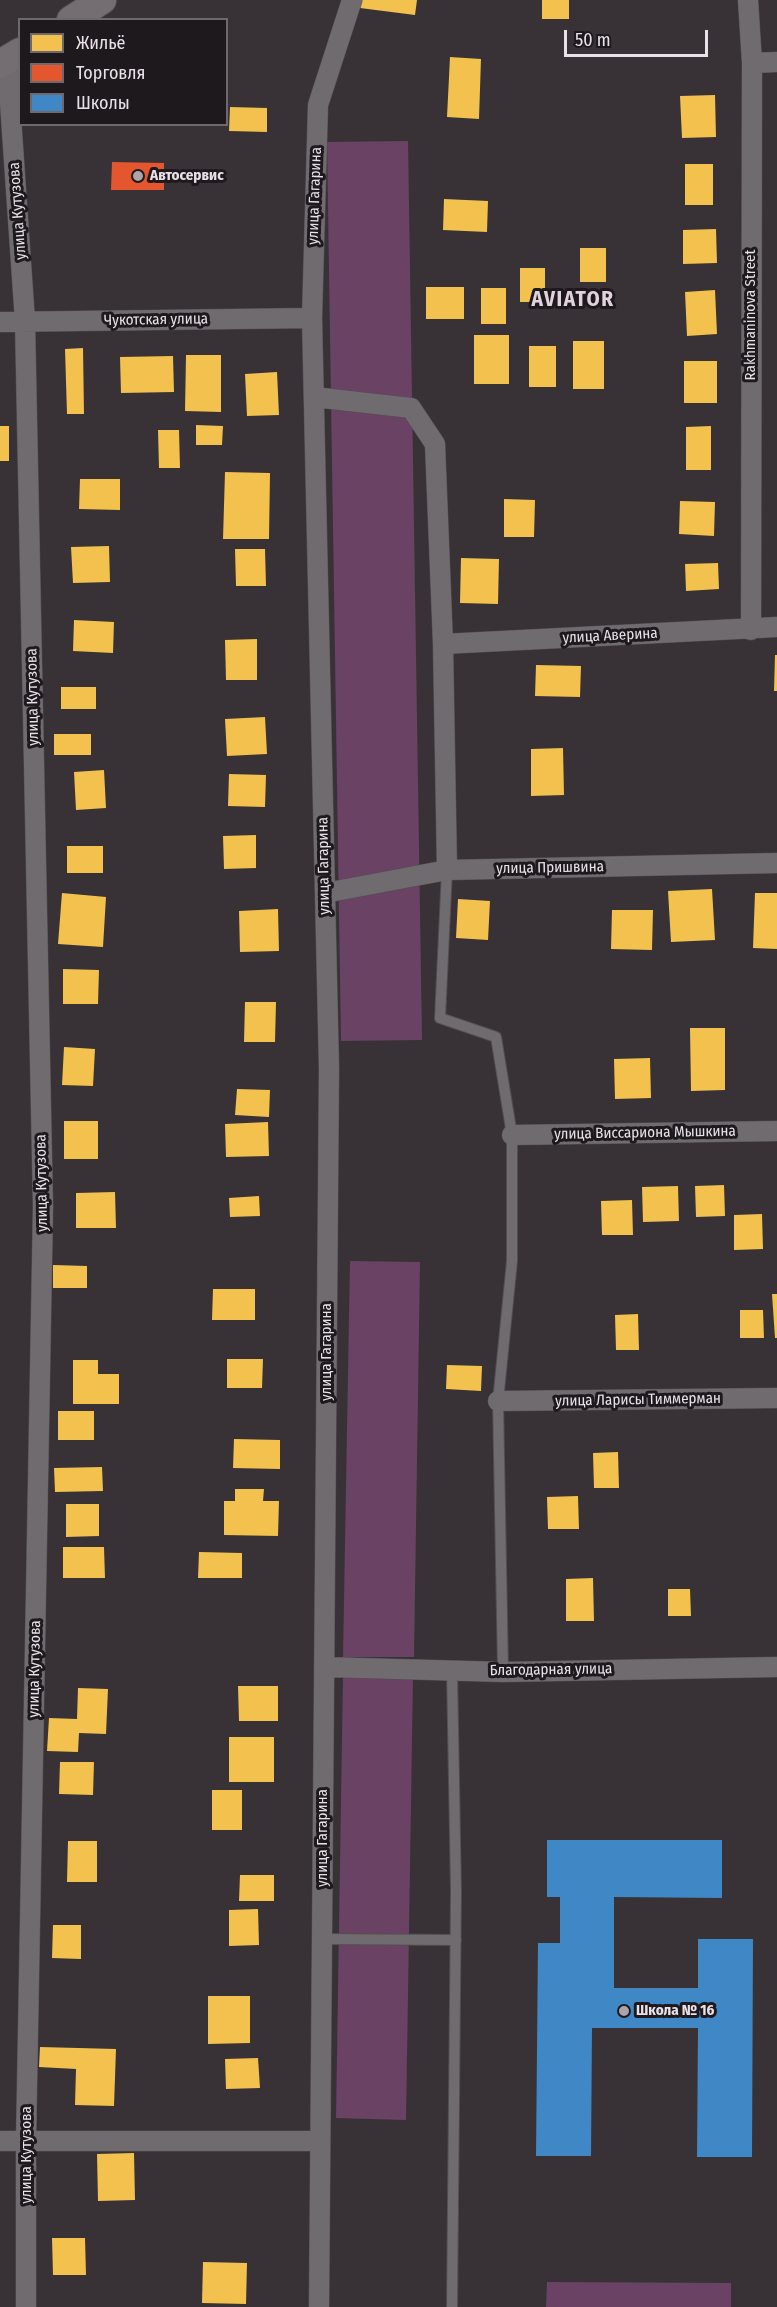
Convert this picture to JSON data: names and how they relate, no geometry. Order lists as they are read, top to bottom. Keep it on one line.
{"streets":{"street":["улица Гагарина","улица Кутузова","Rakhmaninova Street","Чукотская улица","улица Аверина","улица Пришвина","улица Виссариона Мышкина","улица Ларисы Тиммерман","Благодарная улица"]},"crossings":[["улица Гагарина","Чукотская улица"],["улица Гагарина","улица Пришвина"],["улица Гагарина","Благодарная улица"],["улица Кутузова","Чукотская улица"],["Rakhmaninova Street","улица Аверина"]],"districts":["AVIATOR"],"places":["Автосервис","Школа № 16"],"legend":["Жильё","Торговля","Школы"],"scale_bar":"50 m"}
